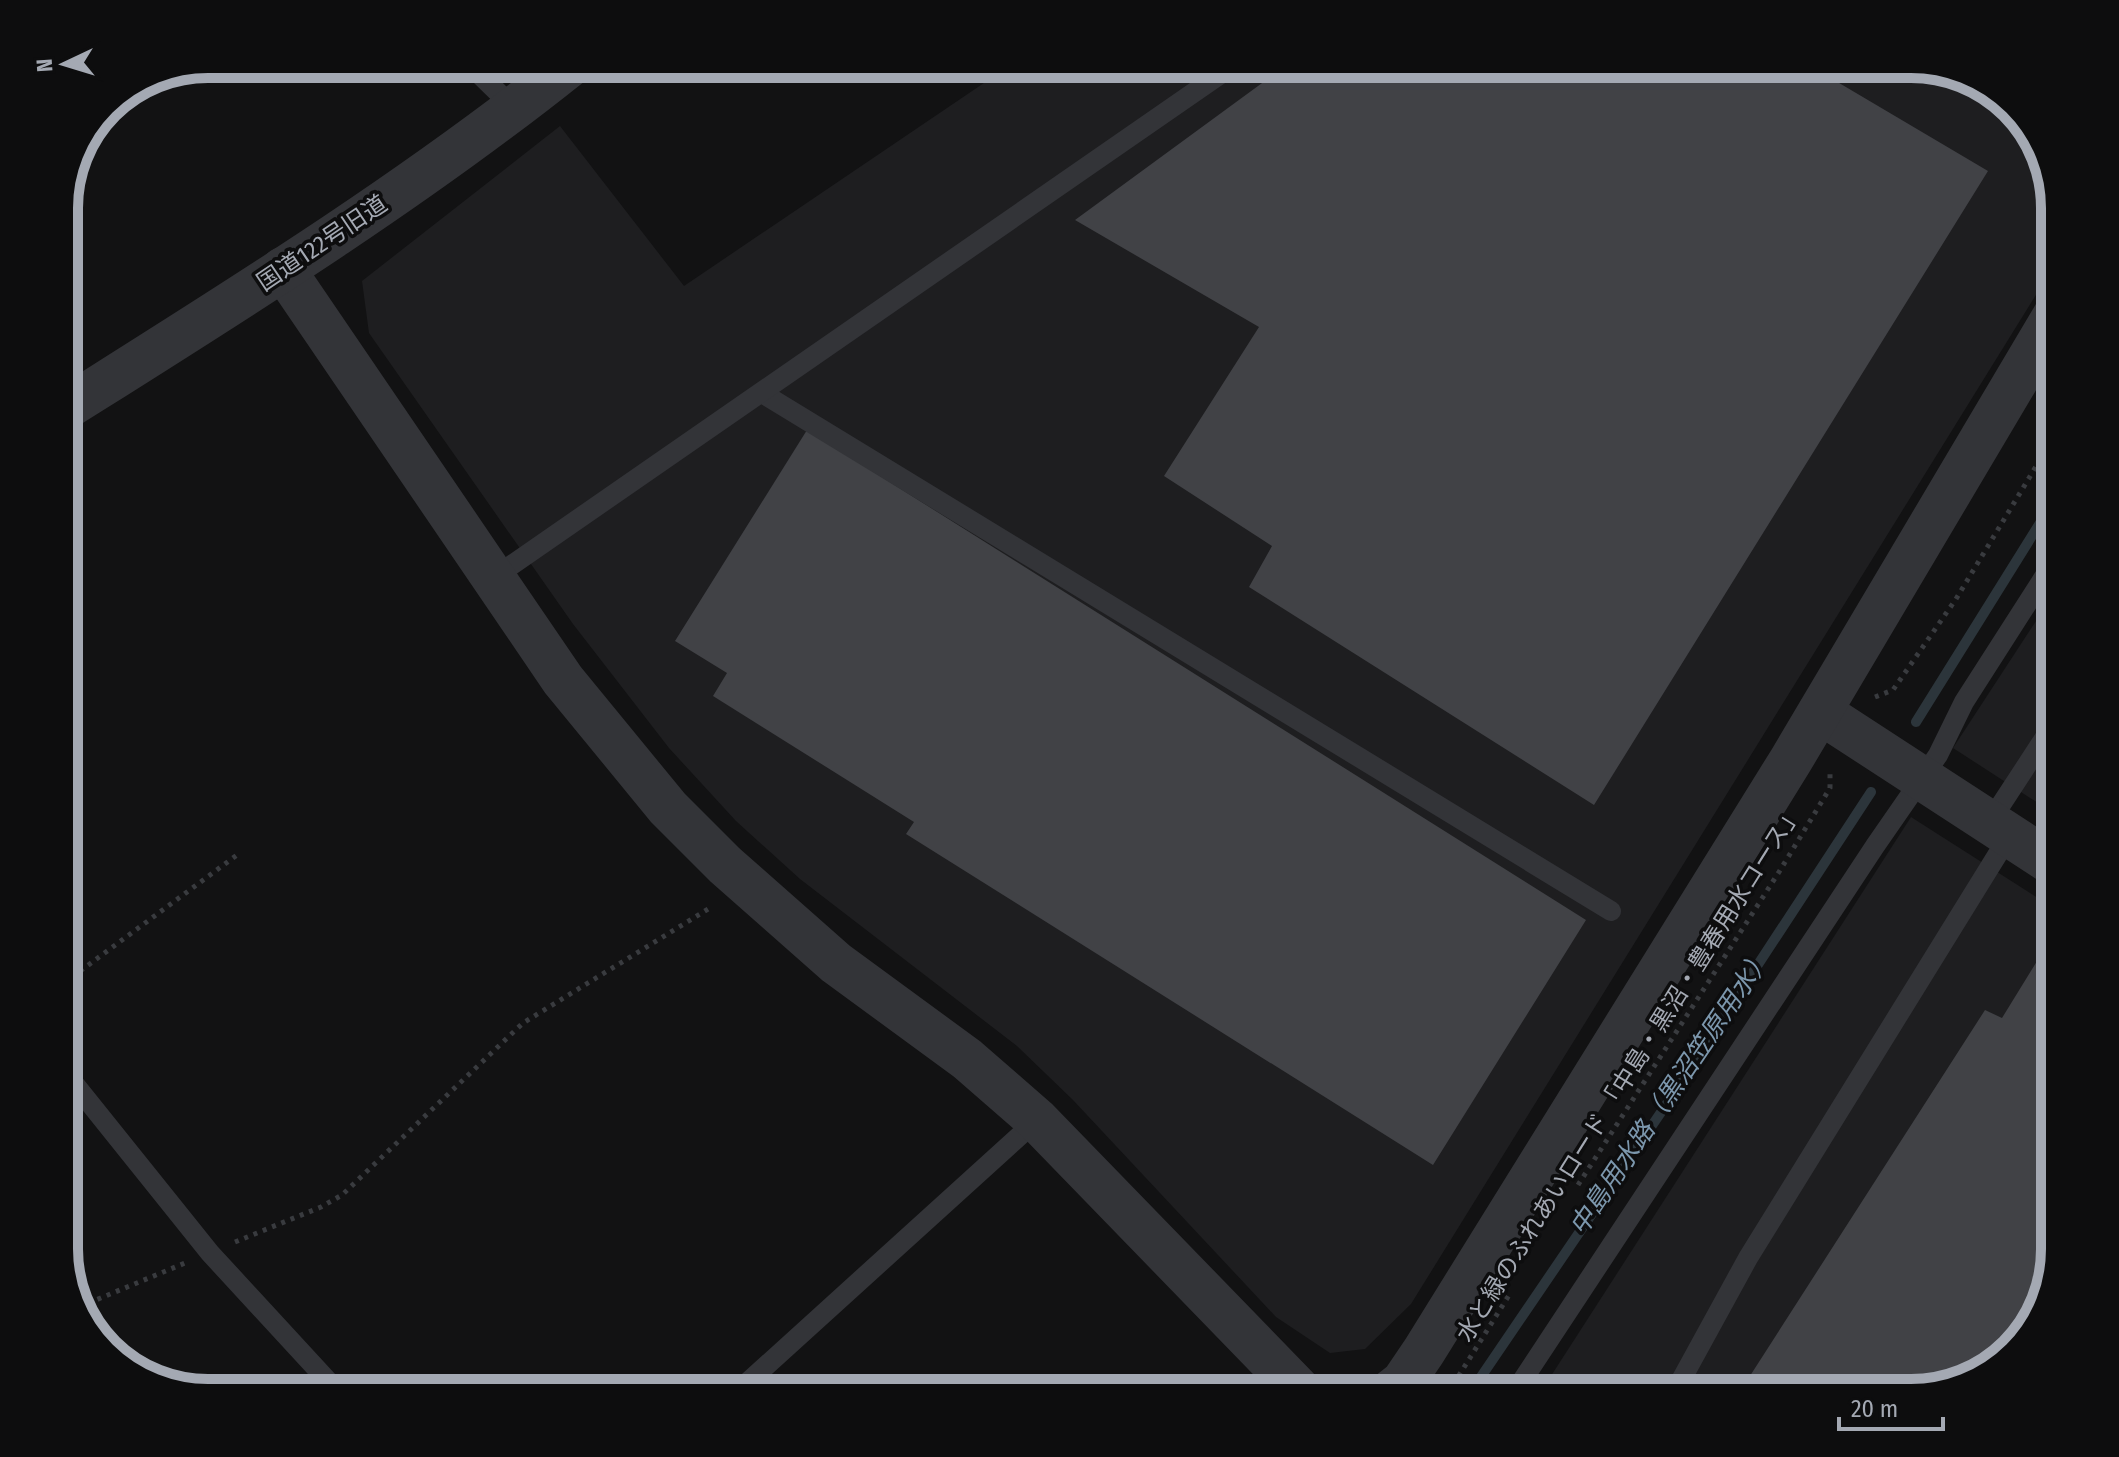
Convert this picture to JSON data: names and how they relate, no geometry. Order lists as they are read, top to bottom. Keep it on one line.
{"streets":{"street":["国道122号旧道"],"path":["水と緑のふれあいロード 「中島・黒沼・豊春用水コース」"]},"water":["中島用水路（黒沼笠原用水）"],"scale_bar":"20 m","north":"left"}
